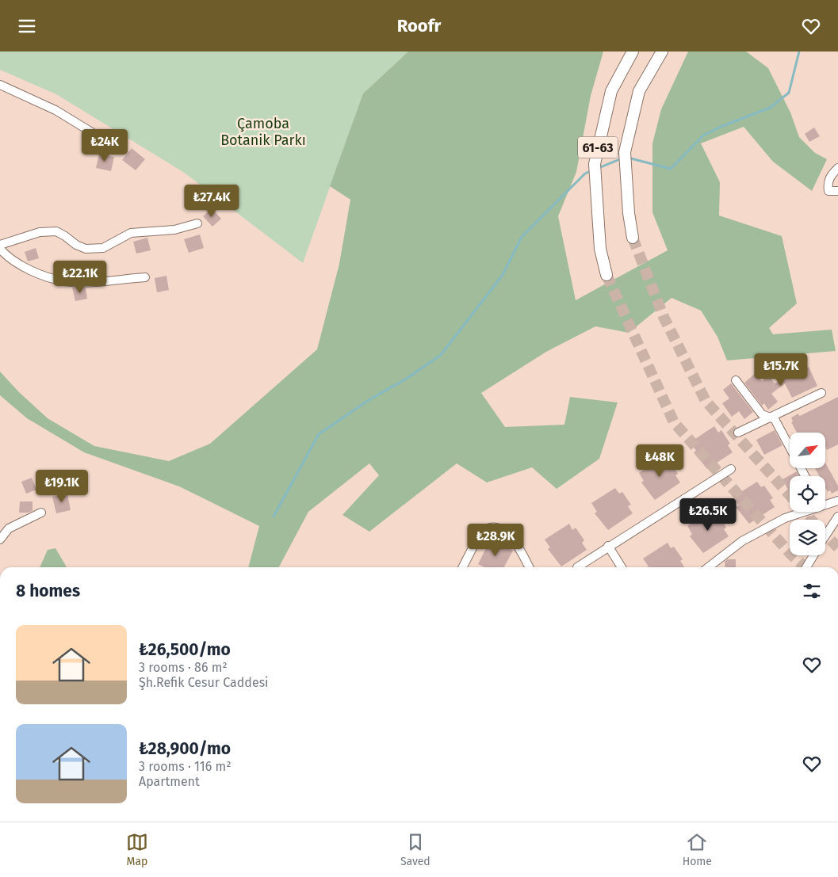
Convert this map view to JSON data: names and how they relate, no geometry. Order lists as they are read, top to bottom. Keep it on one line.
{"streets":{"main road":["61-63"]},"parks":["Çamoba Botanik Parkı"],"north":"top right","page":{"header":"Roofr","price":["₺24K","₺27.4K","₺22.1K","₺15.7K","₺48K","₺19.1K","₺26.5K","₺28.9K"],"heading":"8 homes","list":[{"name":"₺26,500/mo","note":"3 rooms · 86 m² · Şh.Refik Cesur Caddesi"},{"name":"₺28,900/mo","note":"3 rooms · 116 m² · Apartment"}],"tabs":["Map","Saved","Home"]}}
